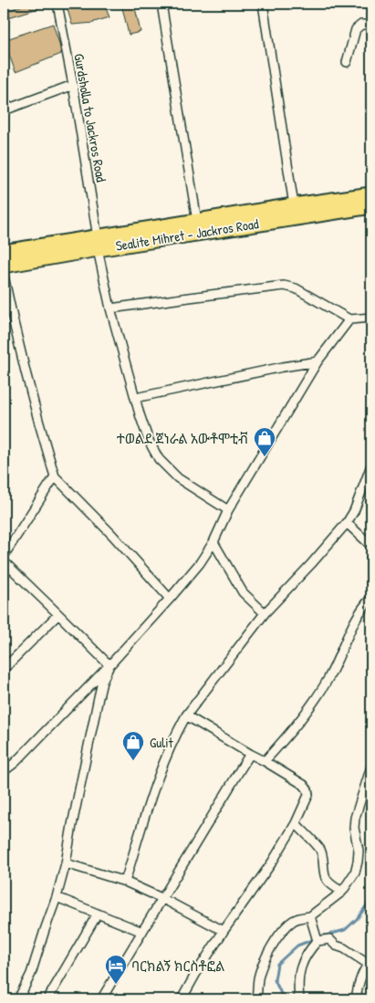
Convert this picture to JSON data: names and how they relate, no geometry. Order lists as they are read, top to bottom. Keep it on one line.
{"streets":{"main road":["Sealite Mihret - Jackros Road"],"street":["Gurdsholla to Jackros Road"]},"crossings":[["Gurdsholla to Jackros Road","Sealite Mihret - Jackros Road"]],"places":{"shop":["ተወልደ ጀነራል አውቶሞቲቭ","Gulit"],"hotel":["ባርክልኝ ክርስቶፎል"]}}
